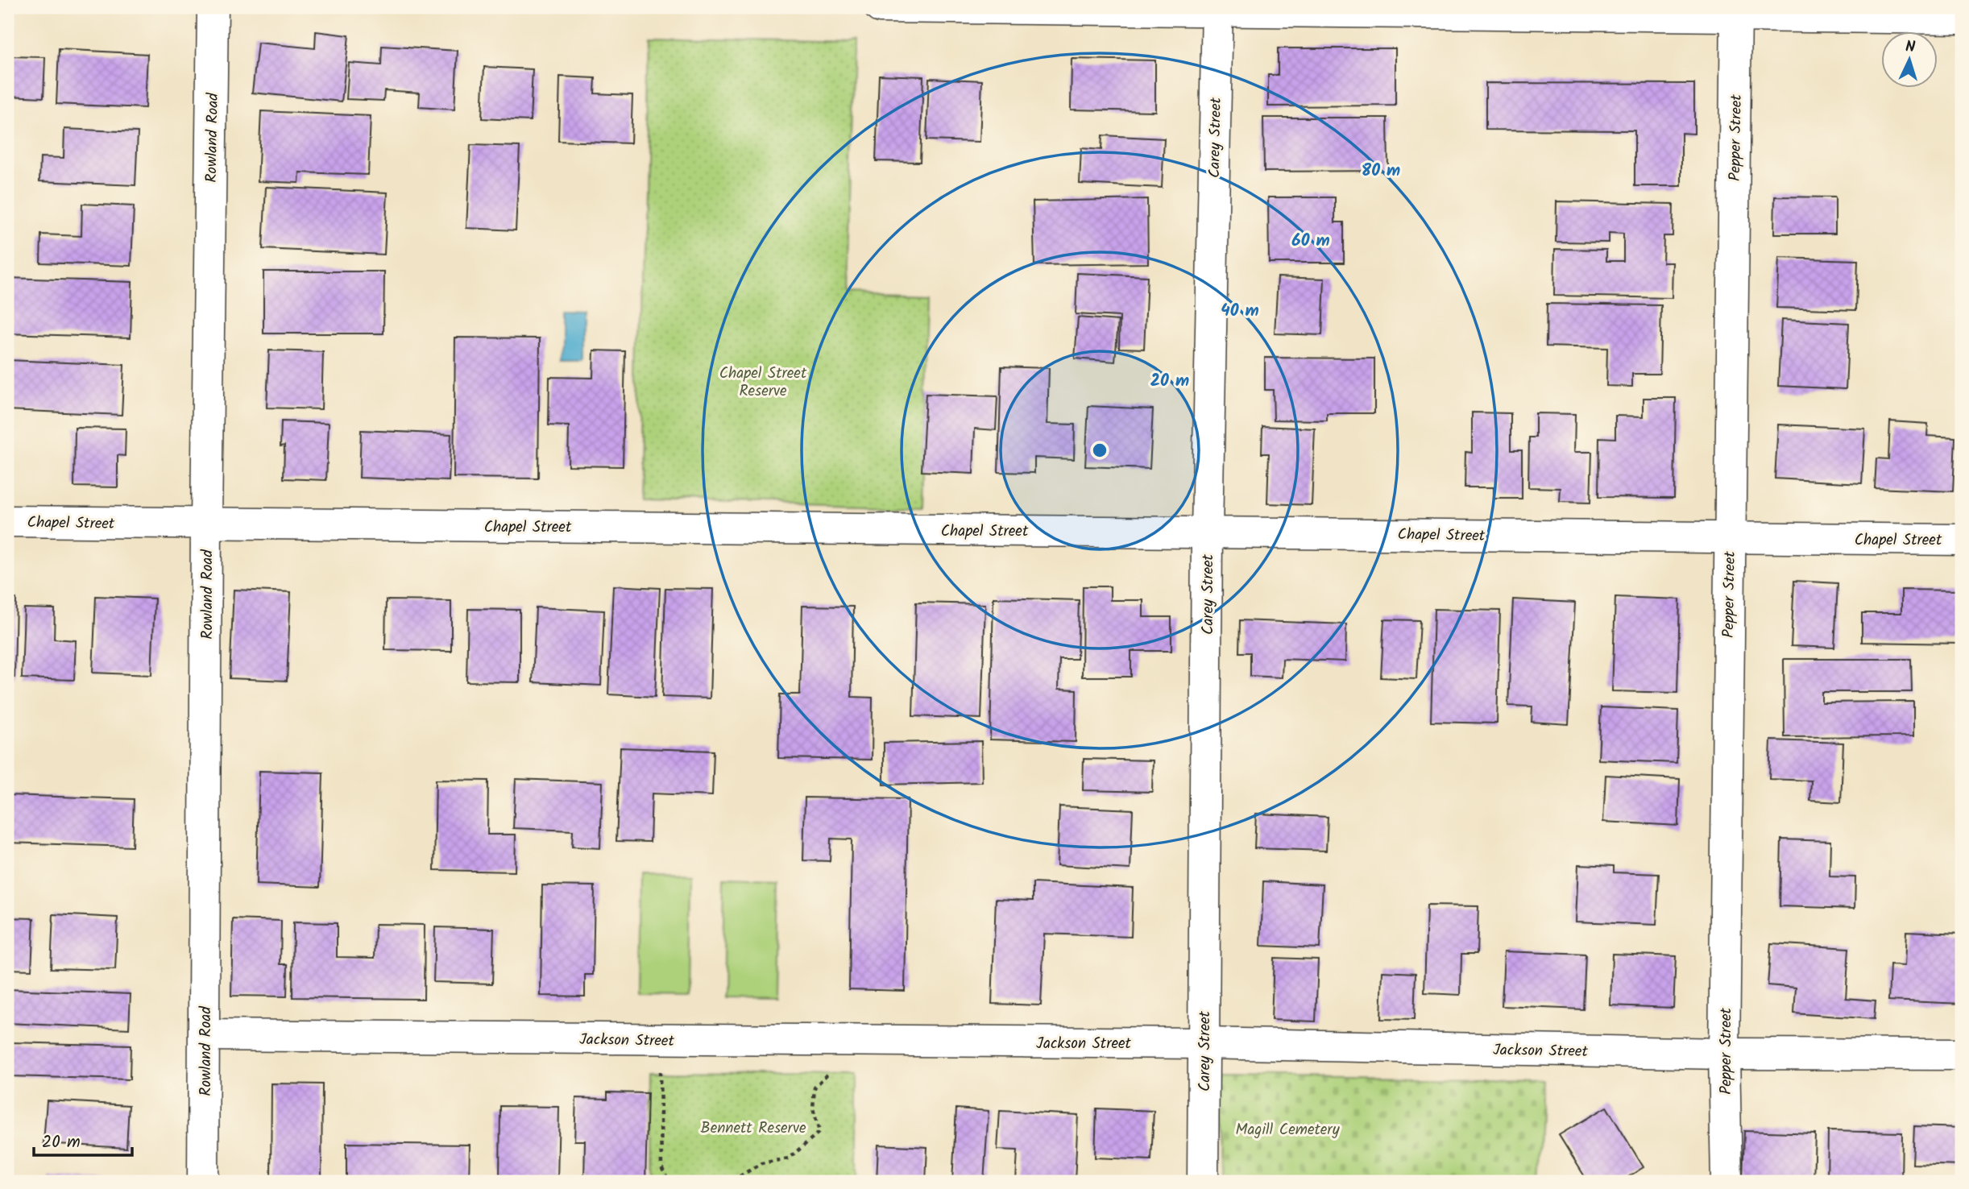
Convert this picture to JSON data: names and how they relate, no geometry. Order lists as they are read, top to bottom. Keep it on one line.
{"streets":{"street":["Rowland Road","Carey Street","Pepper Street","Chapel Street","Jackson Street"]},"crossings":[["Rowland Road","Chapel Street"],["Rowland Road","Jackson Street"],["Carey Street","Chapel Street"],["Carey Street","Jackson Street"],["Pepper Street","Chapel Street"],["Pepper Street","Jackson Street"]],"parks":["Chapel Street Reserve","Bennett Reserve","Magill Cemetery"],"scale_bar":"20 m","north":"top","rings":["80 m","60 m","40 m","20 m"]}
